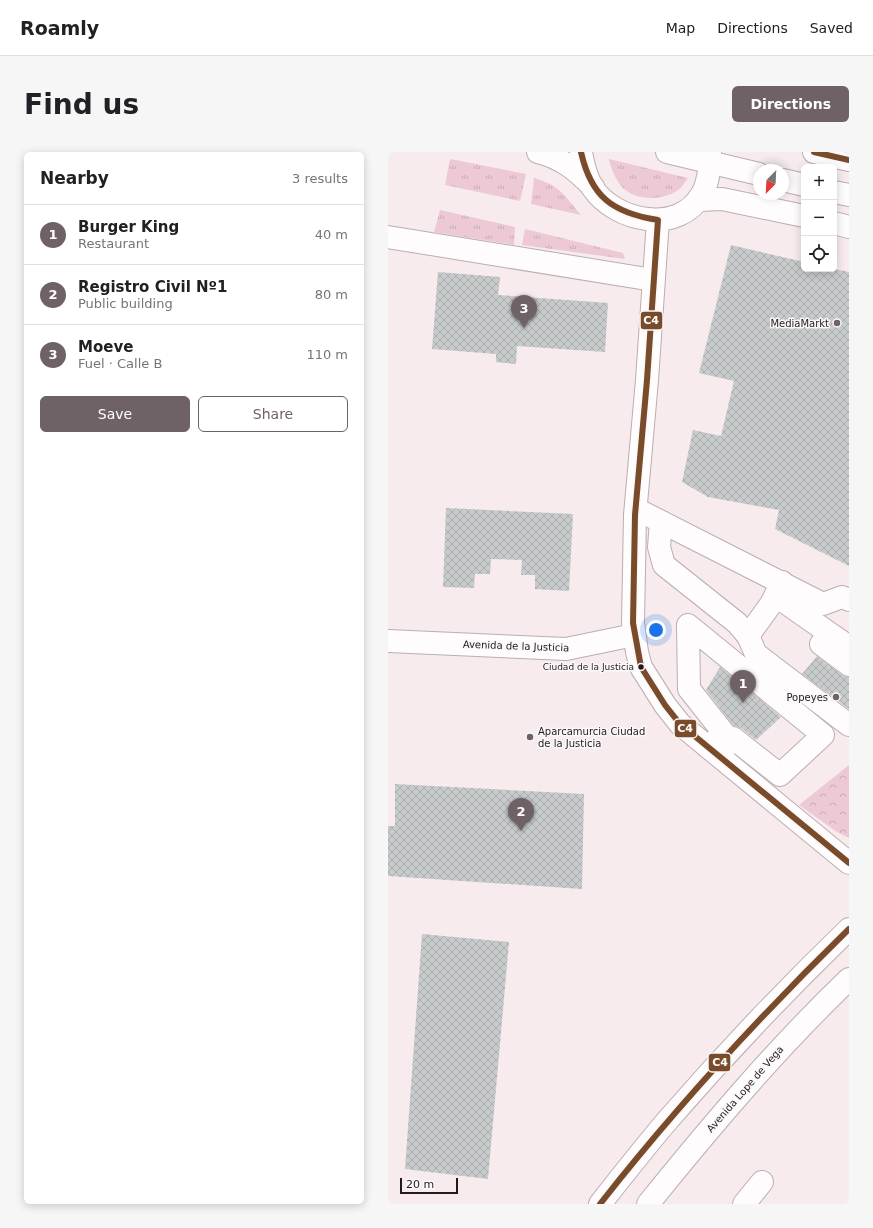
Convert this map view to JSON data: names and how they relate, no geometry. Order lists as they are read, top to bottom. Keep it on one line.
{"streets":{"street":["Avenida de la Justicia","Avenida Lope de Vega"]},"places":["MediaMarkt","Ciudad de la Justicia","Popeyes","Aparcamurcia Ciudad de la Justicia"],"lines":["transit line C4"],"scale_bar":"20 m","north":"bottom left","page":{"header":"Roamly","nav":["Map","Directions","Saved"],"buttons":["Directions",["Save","Share"]],"title":"Find us","heading":["Nearby","3 results"],"map_buttons":["+","−"],"list":[{"mark":"1","name":"Burger King","note":"Restaurant","value":"40 m"},{"mark":"2","name":"Registro Civil Nº1","note":"Public building","value":"80 m"},{"mark":"3","name":"Moeve","note":"Fuel · Calle B","value":"110 m"}],"pins":["3","1","2"],"scale":"20 m"}}
